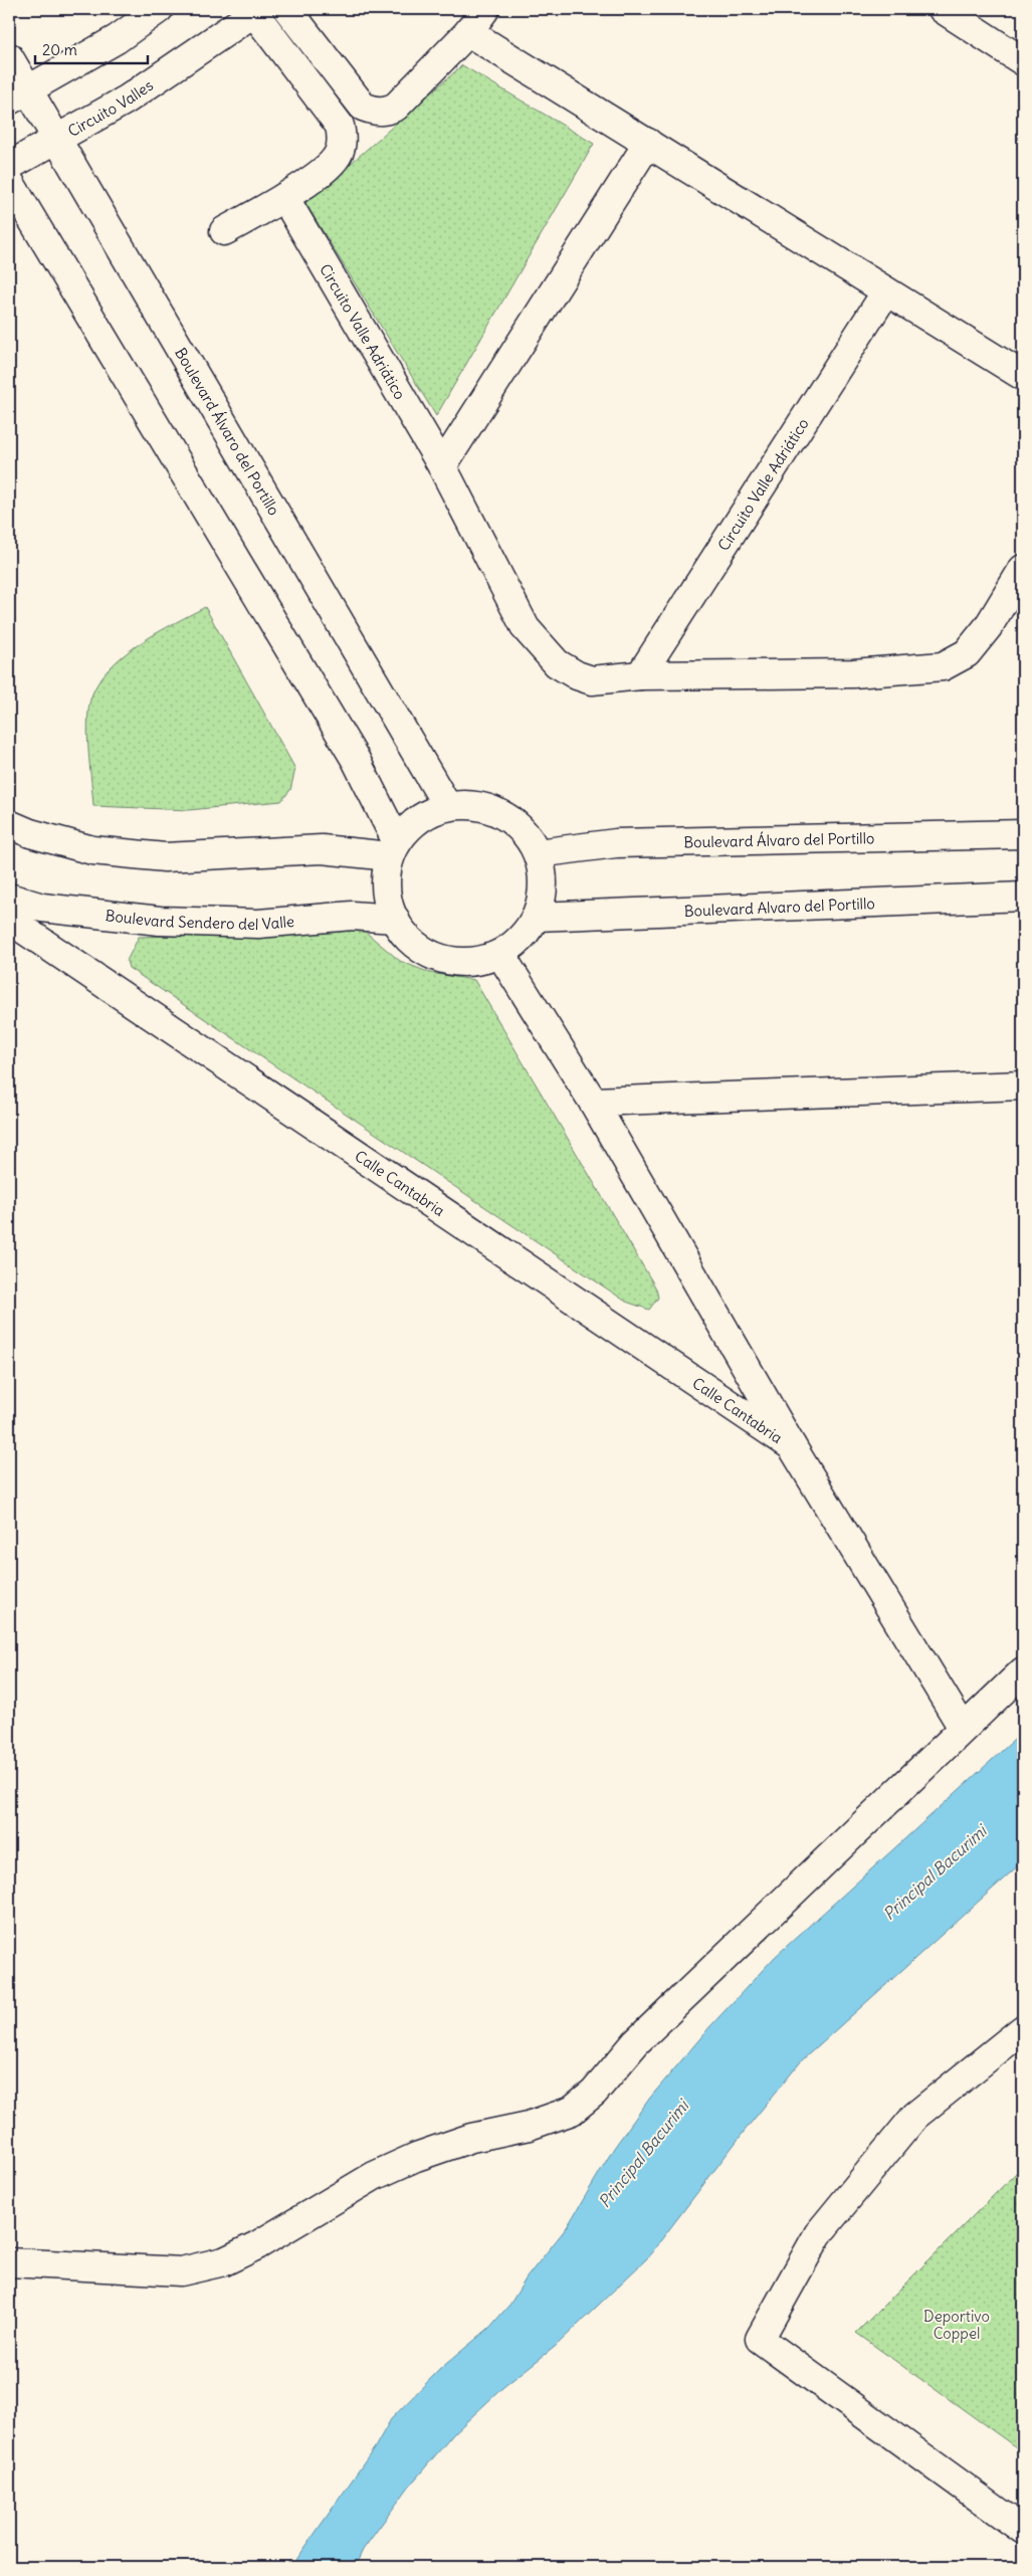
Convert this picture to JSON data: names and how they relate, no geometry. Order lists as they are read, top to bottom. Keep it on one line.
{"streets":{"street":["Circuito Valles","Circuito Valle Adriático","Boulevard Álvaro del Portillo","Boulevard Alvaro del Portillo","Boulevard Sendero del Valle","Calle Cantabria"]},"crossings":[["Circuito Valles","Boulevard Álvaro del Portillo"],["Boulevard Álvaro del Portillo","Boulevard Alvaro del Portillo"],["Boulevard Álvaro del Portillo","Boulevard Sendero del Valle"],["Boulevard Alvaro del Portillo","Boulevard Sendero del Valle"]],"water":["Principal Bacurimi"],"parks":["Deportivo Coppel"],"scale_bar":"20 m"}
